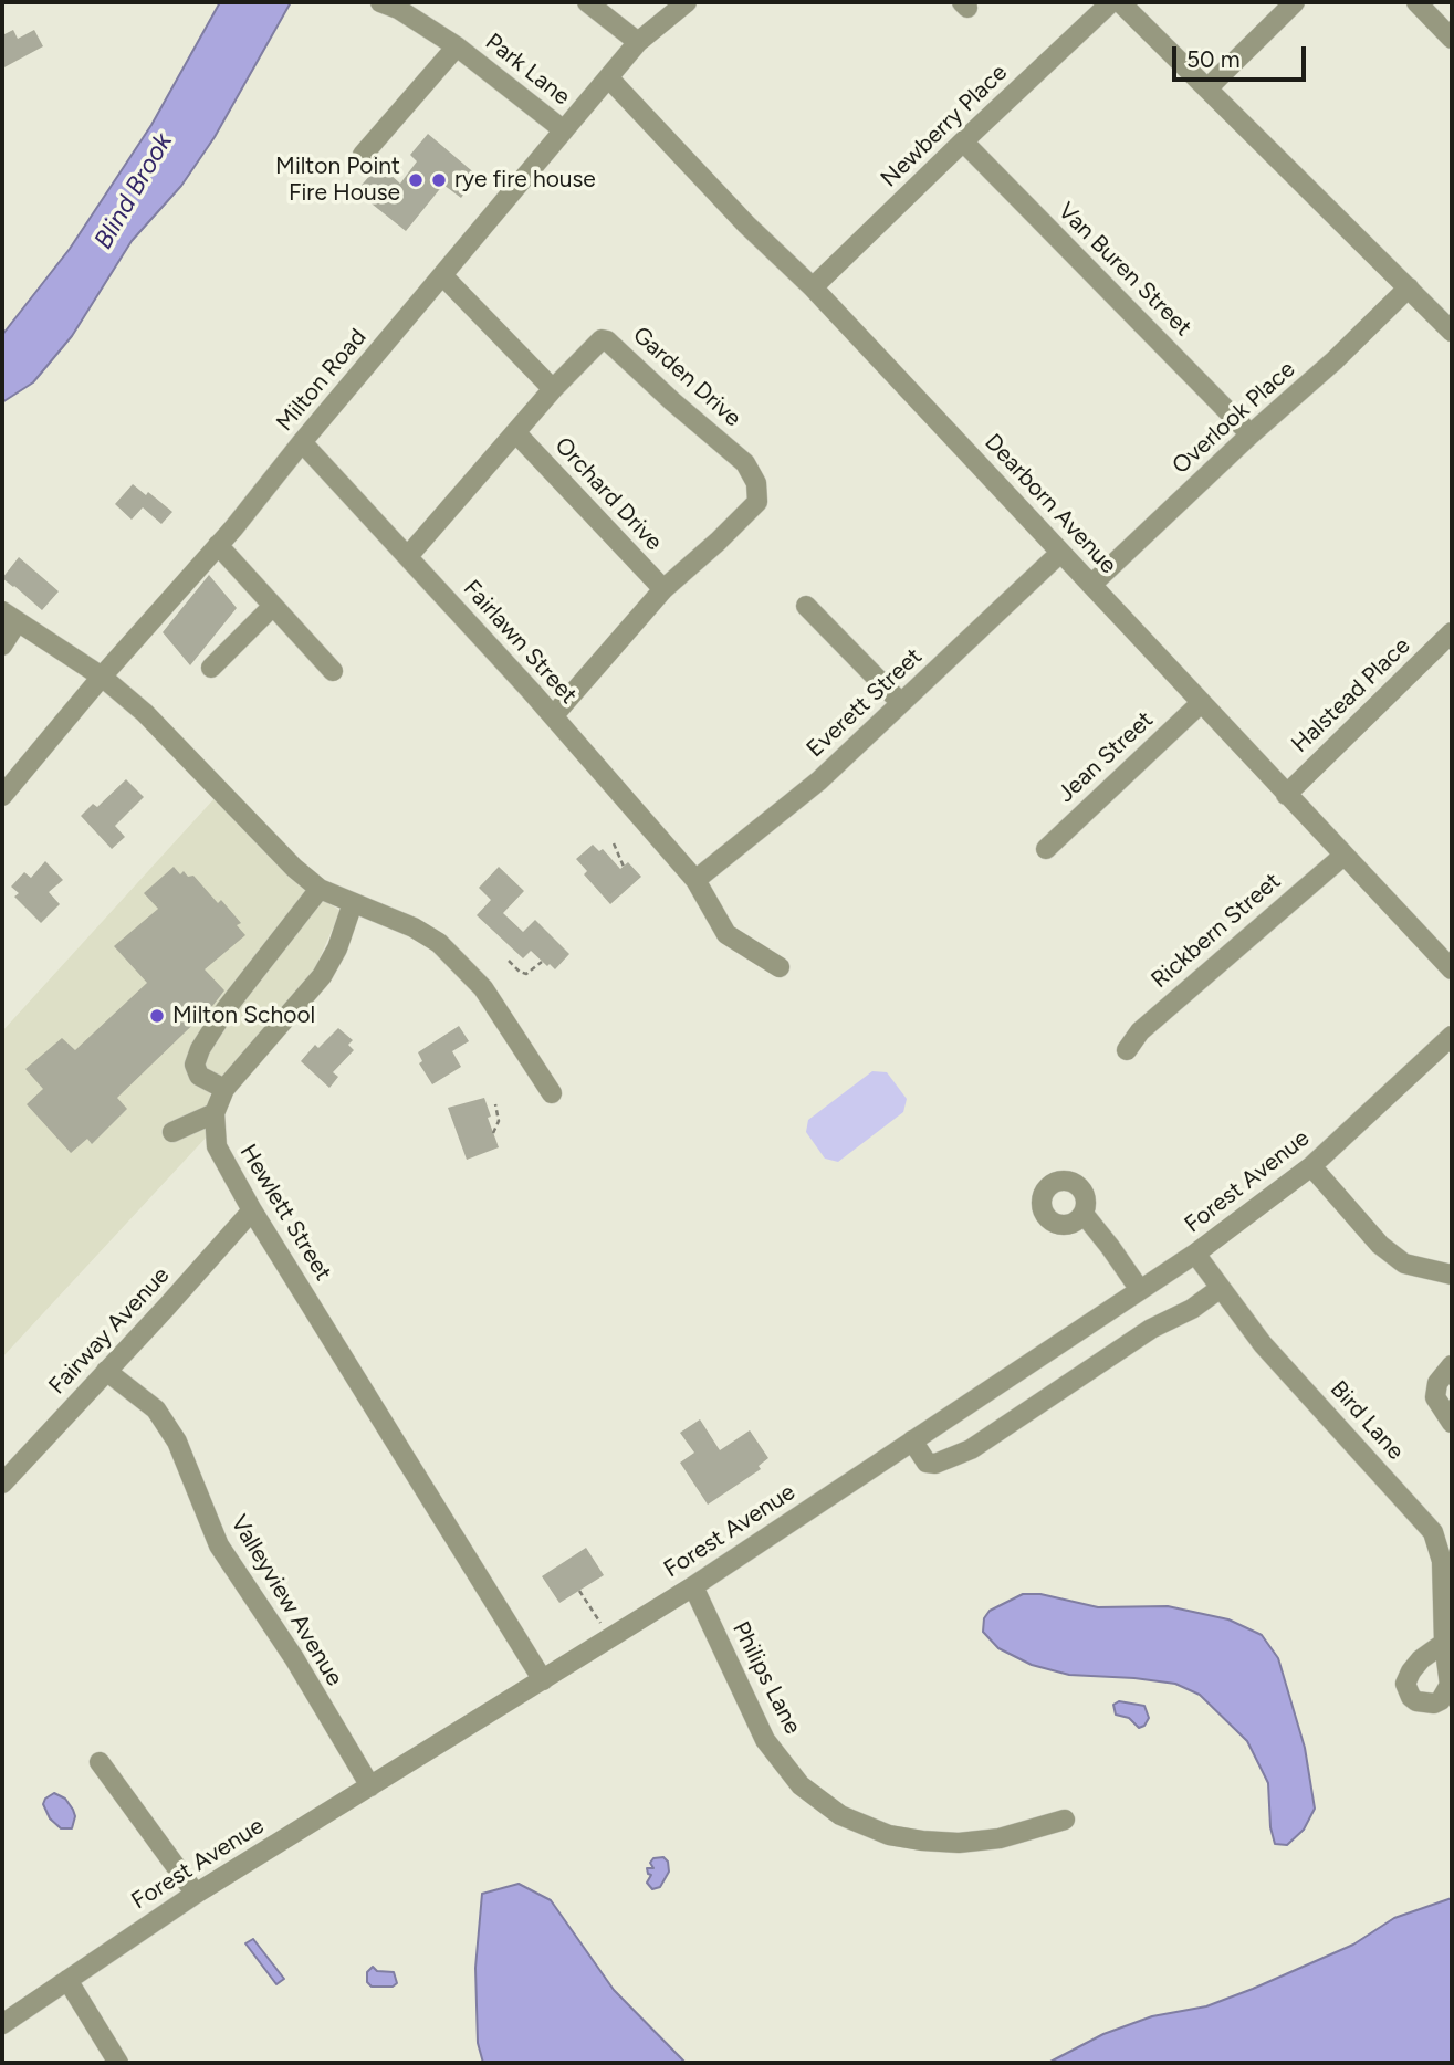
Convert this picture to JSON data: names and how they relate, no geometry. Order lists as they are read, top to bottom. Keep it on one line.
{"streets":{"street":["Park Lane","Newberry Place","Van Buren Street","Garden Drive","Milton Road","Overlook Place","Orchard Drive","Dearborn Avenue","Fairlawn Street","Halstead Place","Everett Street","Jean Street","Rickbern Street","Forest Avenue","Hewlett Street","Fairway Avenue","Bird Lane","Valleyview Avenue","Philips Lane"]},"crossings":[["Park Lane","Milton Road"],["Newberry Place","Van Buren Street"],["Newberry Place","Dearborn Avenue"],["Van Buren Street","Overlook Place"],["Garden Drive","Orchard Drive"],["Garden Drive","Fairlawn Street"],["Milton Road","Dearborn Avenue"],["Milton Road","Fairlawn Street"],["Overlook Place","Dearborn Avenue"],["Dearborn Avenue","Halstead Place"],["Dearborn Avenue","Everett Street"],["Dearborn Avenue","Jean Street"],["Dearborn Avenue","Rickbern Street"],["Fairlawn Street","Everett Street"],["Forest Avenue","Hewlett Street"],["Forest Avenue","Bird Lane"],["Forest Avenue","Valleyview Avenue"],["Forest Avenue","Philips Lane"],["Hewlett Street","Fairway Avenue"],["Fairway Avenue","Valleyview Avenue"]],"water":["Blind Brook"],"places":["Milton Point Fire House","rye fire house","Milton School"],"scale_bar":"50 m"}
